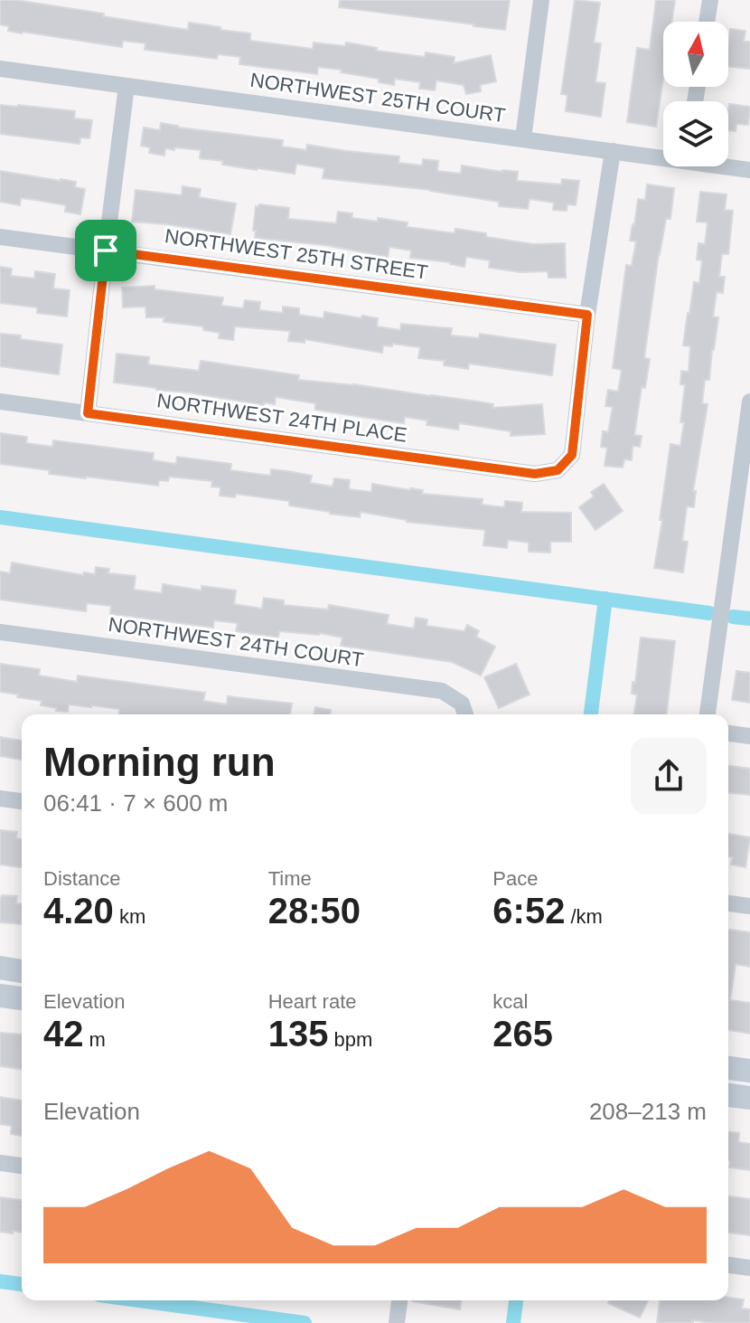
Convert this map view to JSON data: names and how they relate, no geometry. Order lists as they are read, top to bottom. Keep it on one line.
{"streets":{"street":["NORTHWEST 25TH COURT","NORTHWEST 25TH STREET","NORTHWEST 24TH PLACE","NORTHWEST 24TH COURT"]},"crossings":[["NORTHWEST 25TH STREET","NORTHWEST 24TH PLACE"]],"north":"top","page":{"heading":["Morning run","06:41 · 7 × 600 m"],"stats":[["Distance","4.20 km"],["Time","28:50"],["Pace","6:52 /km"],["Elevation","42 m"],["Heart rate","135 bpm"],["kcal","265"]],"chart":["Elevation","208–213 m"]}}
